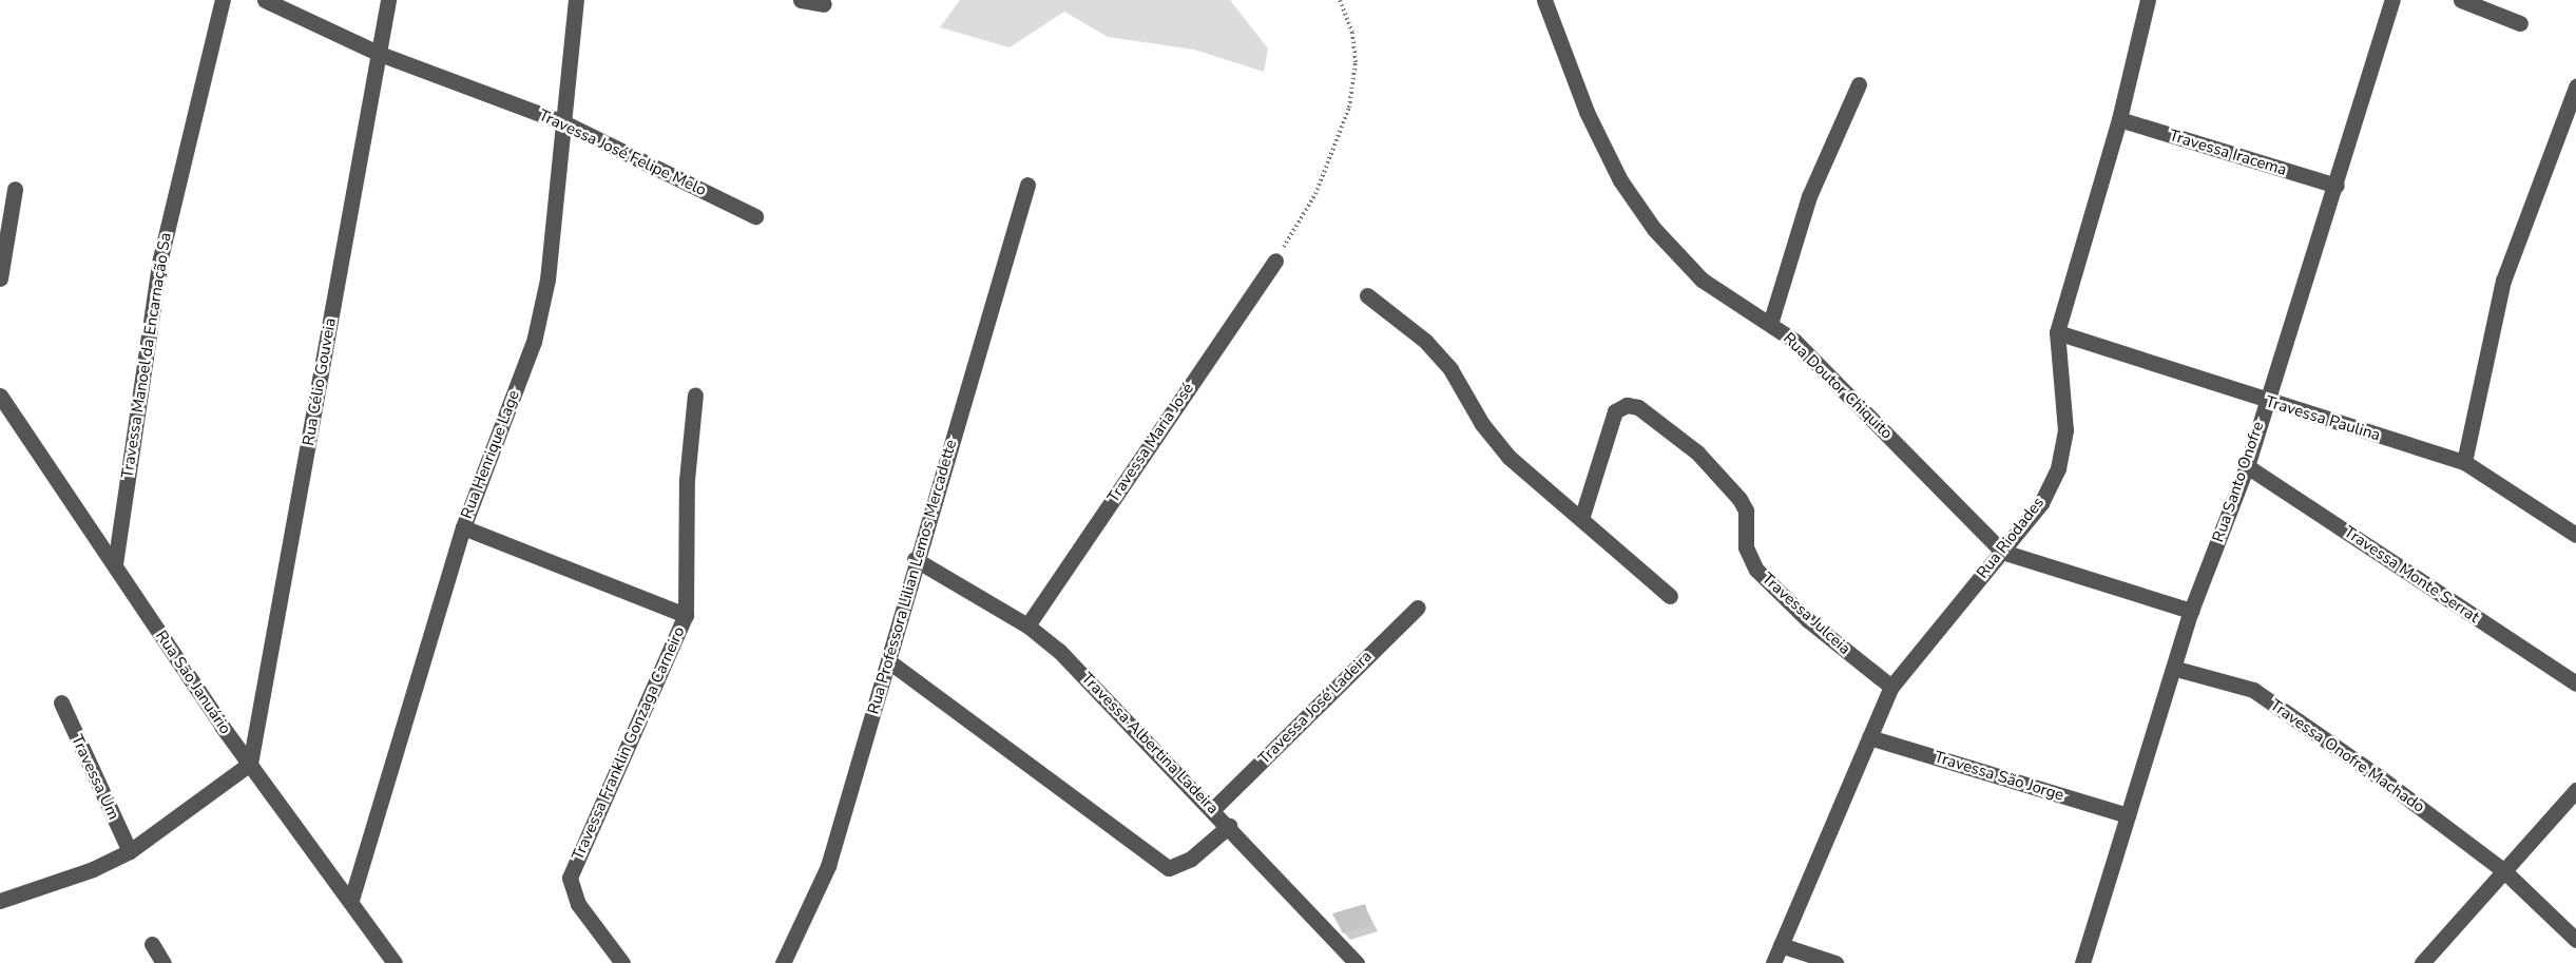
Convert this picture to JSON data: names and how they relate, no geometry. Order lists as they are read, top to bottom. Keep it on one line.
{"streets":{"street":["Travessa José Felipe Melo","Travessa Iracema","Travessa Manoel da Encarnação Sa","Rua Célio Gouveia","Rua Doutor Chiquito","Travessa Paulina","Travessa Maria José","Rua Henrique Lage","Rua Santo Onofre","Rua Riodades","Travessa Monte Serrat","Rua Professora Lilian Lemos Mercadette","Travessa Julceia","Rua São Januário","Travessa José Ladeira","Travessa Franklin Gonzaga Carneiro","Travessa Albertina Ladeira","Travessa Onofre Machado","Travessa São Jorge","Travessa Um"]},"crossings":[["Travessa José Felipe Melo","Rua Célio Gouveia"],["Travessa José Felipe Melo","Rua Henrique Lage"],["Travessa Iracema","Rua Santo Onofre"],["Travessa Iracema","Rua Riodades"],["Travessa Manoel da Encarnação Sa","Rua São Januário"],["Rua Célio Gouveia","Rua São Januário"],["Rua Doutor Chiquito","Rua Riodades"],["Travessa Paulina","Rua Santo Onofre"],["Travessa Paulina","Rua Riodades"],["Travessa Maria José","Travessa Albertina Ladeira"],["Rua Henrique Lage","Rua São Januário"],["Rua Santo Onofre","Travessa Monte Serrat"],["Rua Santo Onofre","Travessa Onofre Machado"],["Rua Santo Onofre","Travessa São Jorge"],["Rua Riodades","Travessa Julceia"],["Rua Riodades","Travessa São Jorge"],["Rua Professora Lilian Lemos Mercadette","Travessa Albertina Ladeira"],["Travessa José Ladeira","Travessa Albertina Ladeira"]]}
